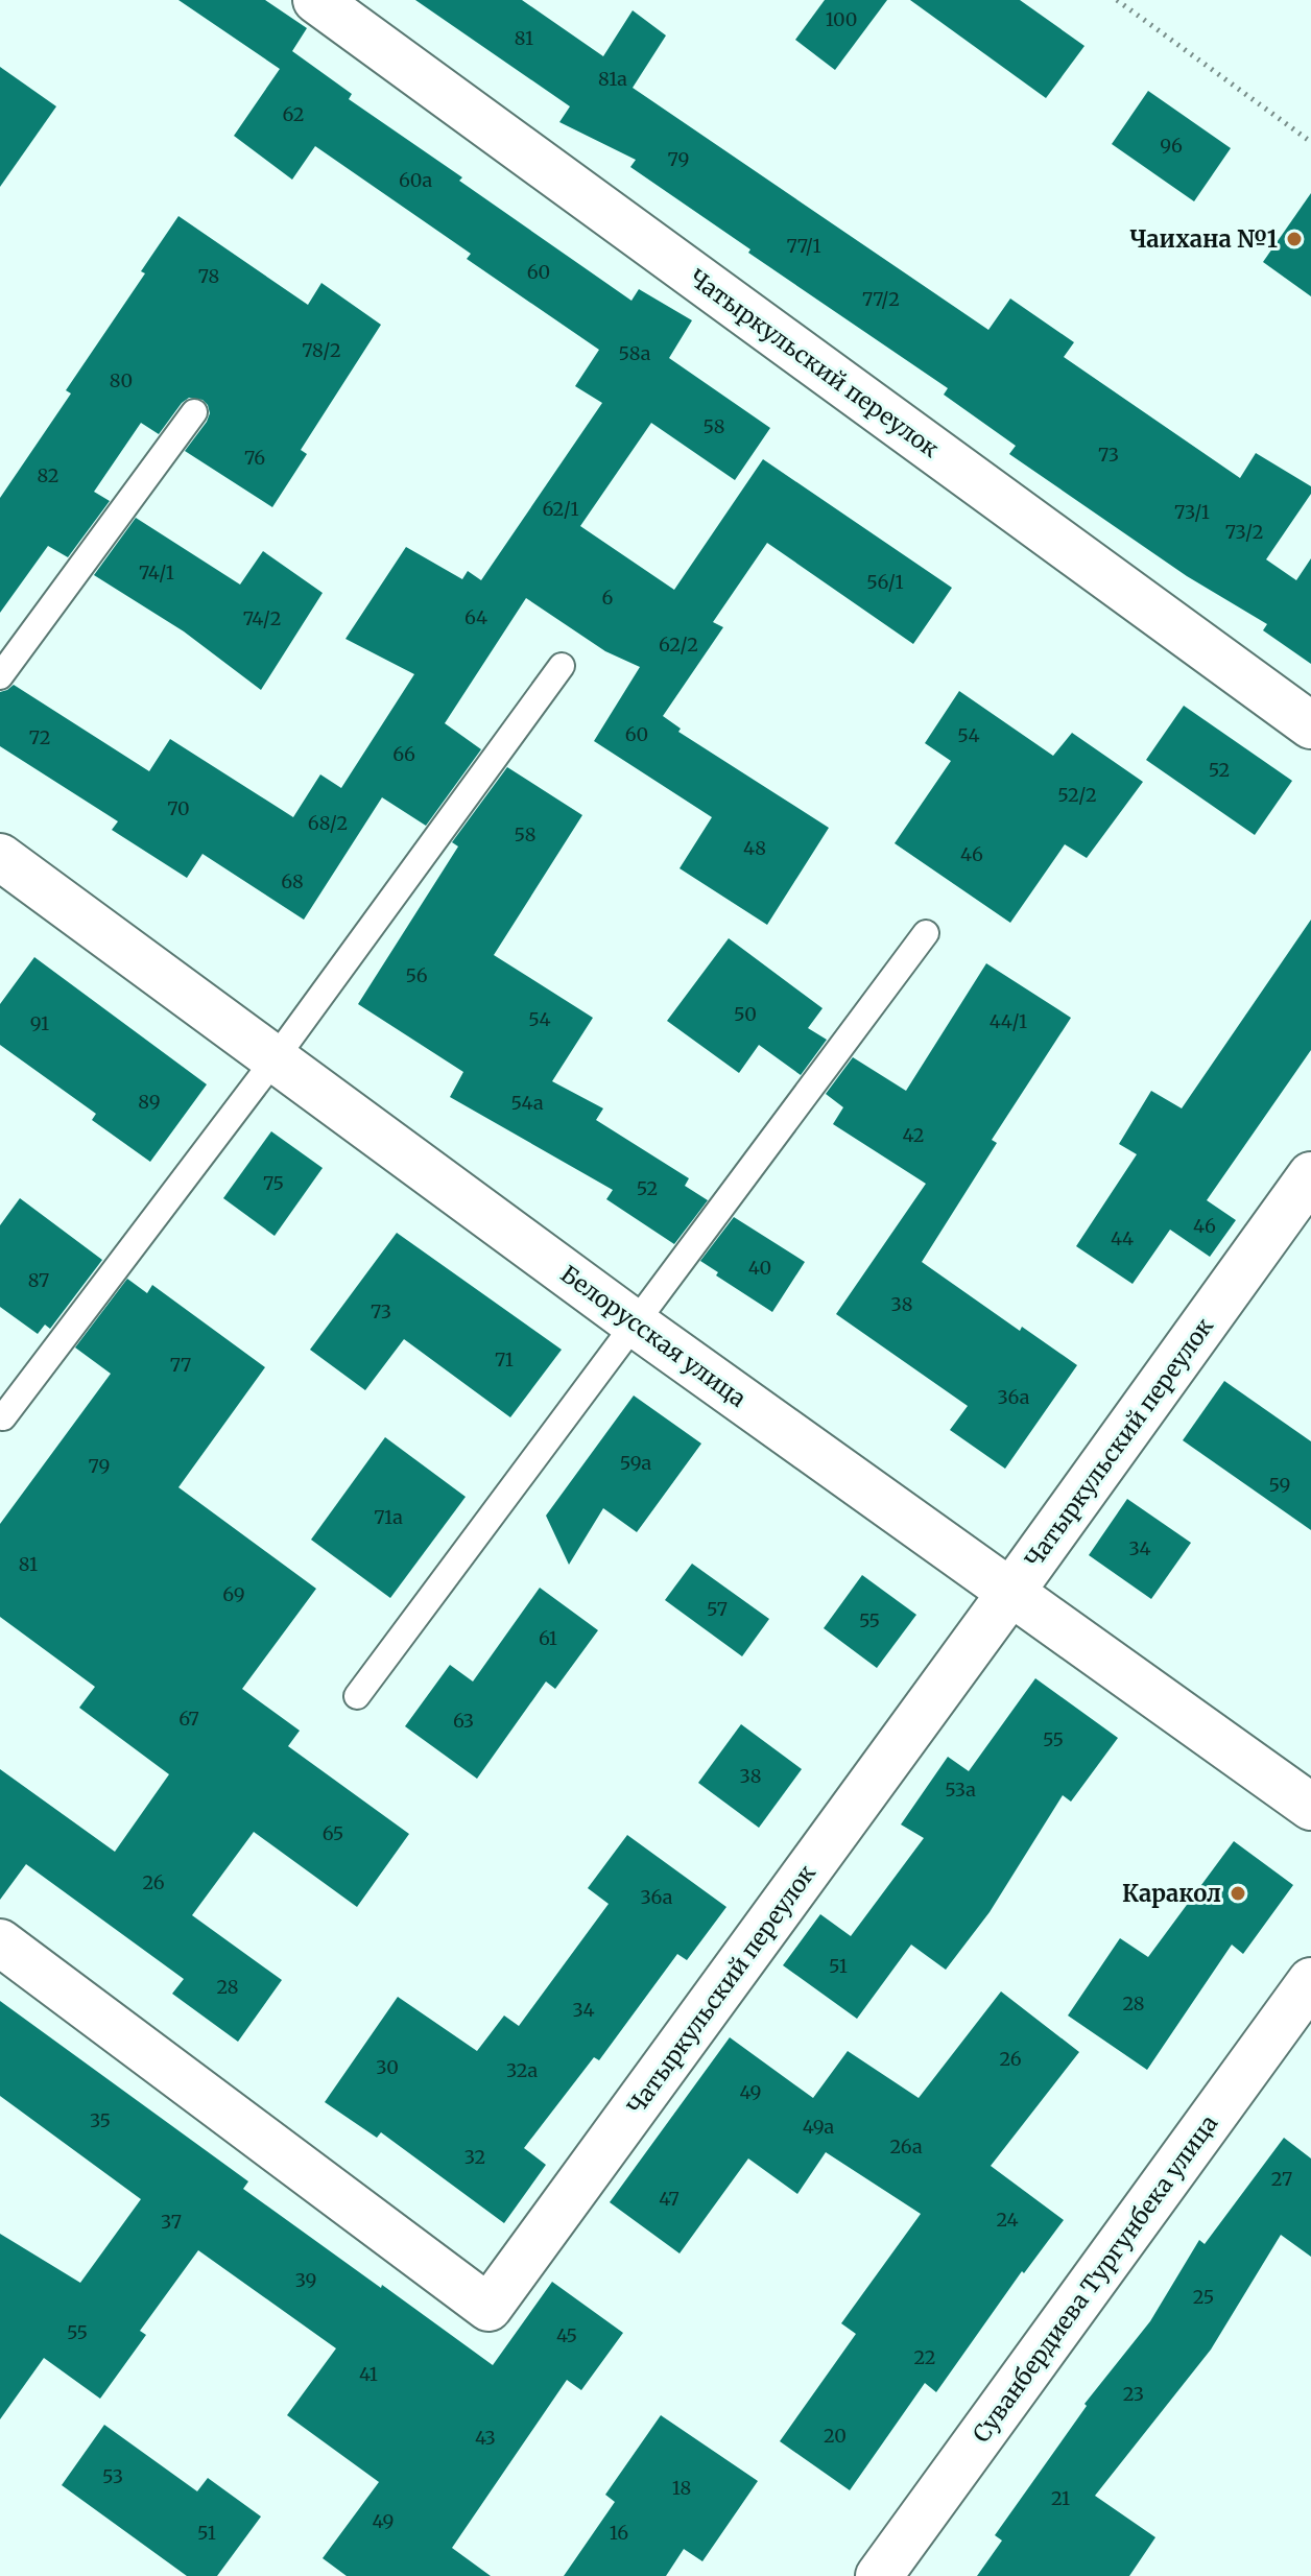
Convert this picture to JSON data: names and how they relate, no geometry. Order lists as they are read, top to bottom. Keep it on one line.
{"streets":{"street":["Чатыркульский переулок","Белорусская улица","Суванбердиева Тургунбека улица"]},"crossings":[["Чатыркульский переулок","Белорусская улица"]],"places":["Чаихана №1","Каракол"],"house_numbers":["100","81","81а","62","96","79","60а","77/1","60","78","77/2","78/2","58а","80","58","73","76","82","62/1","73/1","73/2","74/1","56/1","6","64","74/2","62/2","60","54","72","66","52","52/2","70","68/2","58","48","46","68","56","50","54","44/1","91","89","54а","42","75","52","46","44","40","87","38","73","71","77","36а","59а","79","59","71а","34","81","69","57","55","61","67","63","55","38","53а","65","26","36а","51","28","28","34","26","30","32а","49","35","49а","26а","32","27","47","24","37","39","25","55","45","22","41","23","20","43","53","18","21","49","51","16"]}
